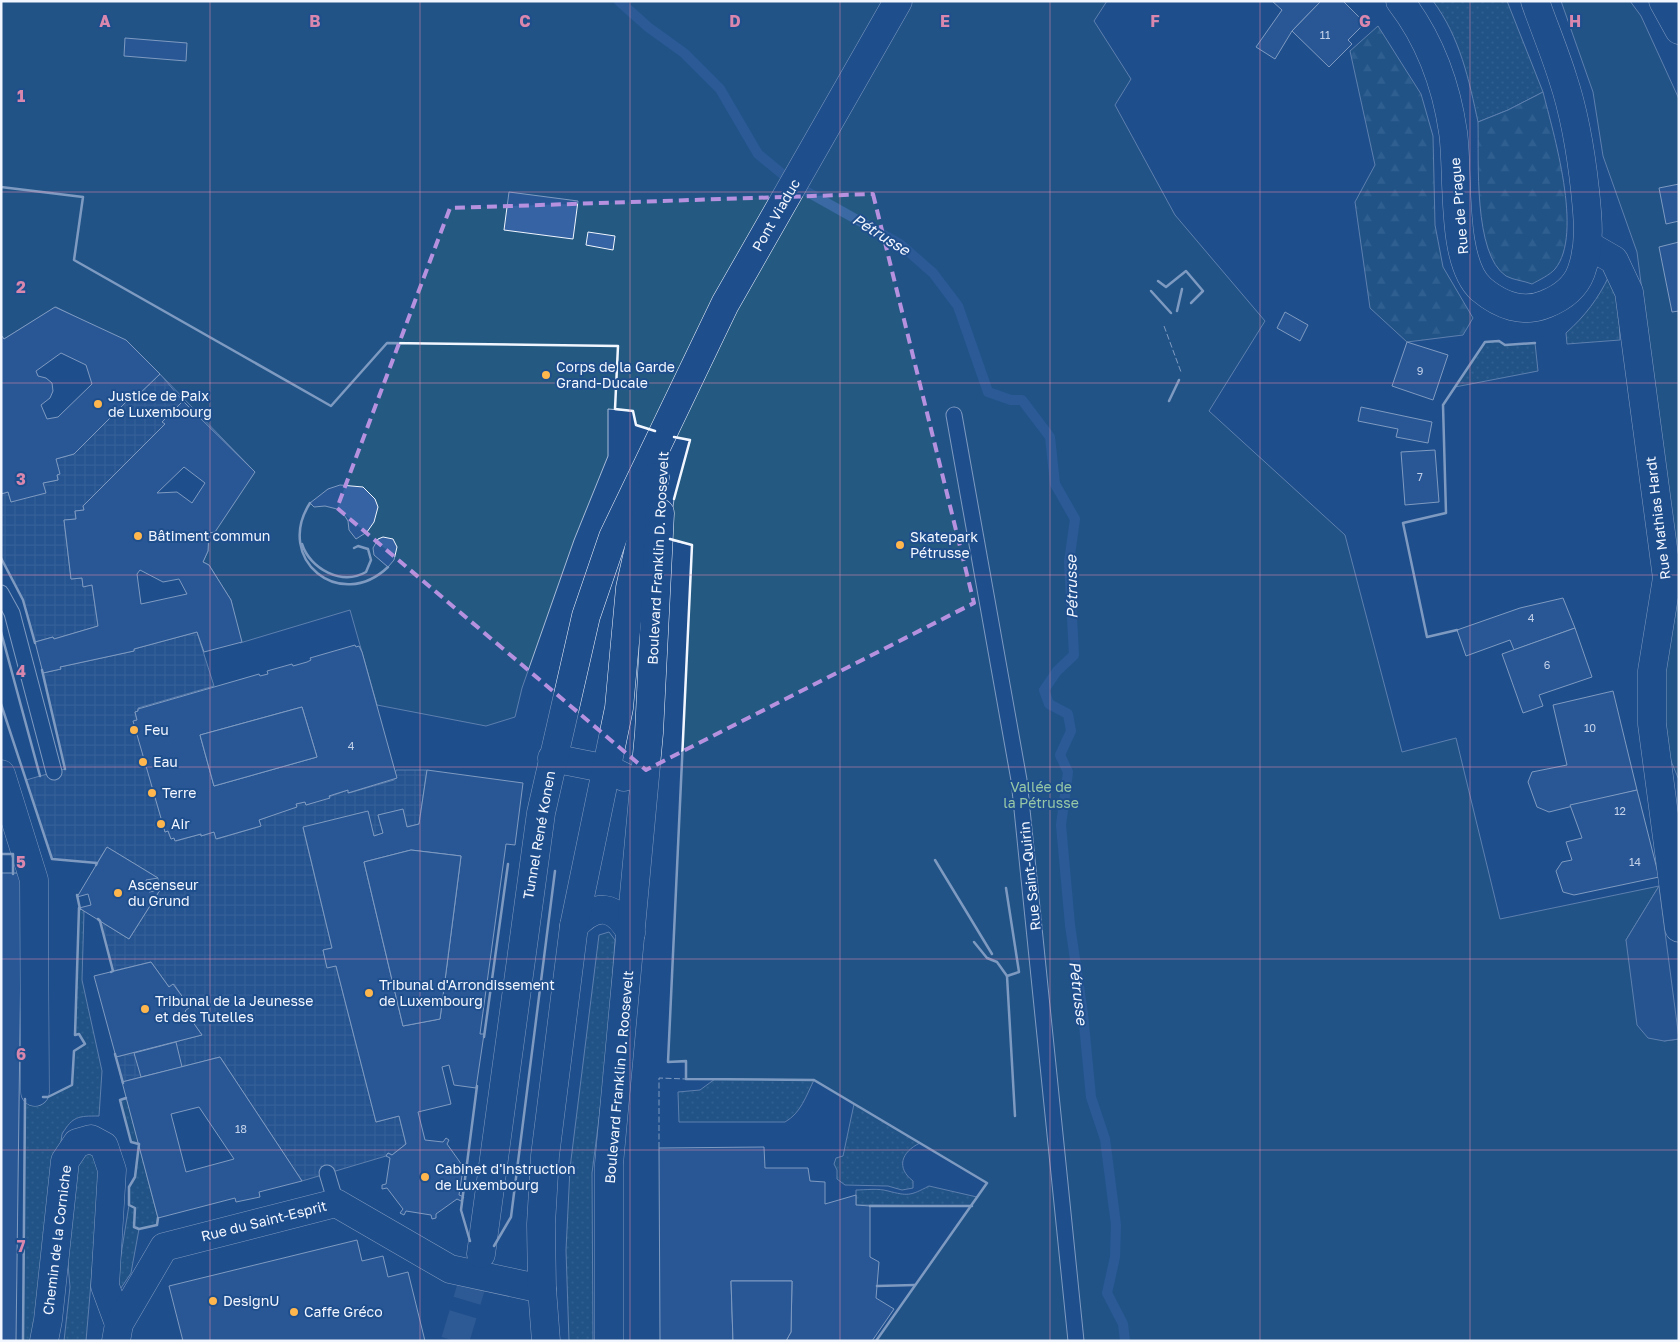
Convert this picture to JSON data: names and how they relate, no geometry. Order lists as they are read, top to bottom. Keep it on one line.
{"streets":{"main road":["Rue de Prague","Pont Viaduc","Rue Mathias Hardt","Boulevard Franklin D. Roosevelt","Tunnel René Konen","Rue du Saint-Esprit","Chemin de la Corniche"],"lane":["Rue Saint-Quirin"]},"crossings":[["Rue de Prague","Rue Mathias Hardt"],["Pont Viaduc","Boulevard Franklin D. Roosevelt"],["Pont Viaduc","Tunnel René Konen"],["Boulevard Franklin D. Roosevelt","Tunnel René Konen"],["Boulevard Franklin D. Roosevelt","Rue du Saint-Esprit"],["Rue du Saint-Esprit","Chemin de la Corniche"]],"water":["Pétrusse"],"parks":["Vallée de la Pétrusse"],"places":["Corps de la Garde Grand-Ducale","Justice de Paix de Luxembourg","Bâtiment commun","Skatepark Pétrusse","Feu","Eau","Terre","Air","Ascenseur du Grund","Tribunal d'Arrondissement de Luxembourg","Tribunal de la Jeunesse et des Tutelles","Cabinet d'instruction de Luxembourg","DesignU","Caffe Gréco"],"house_numbers":["11","9","7","4","6","10","4","12","14","18"],"grid":{"columns":["A","B","C","D","E","F","G","H"],"rows":["1","2","3","4","5","6","7"]}}
